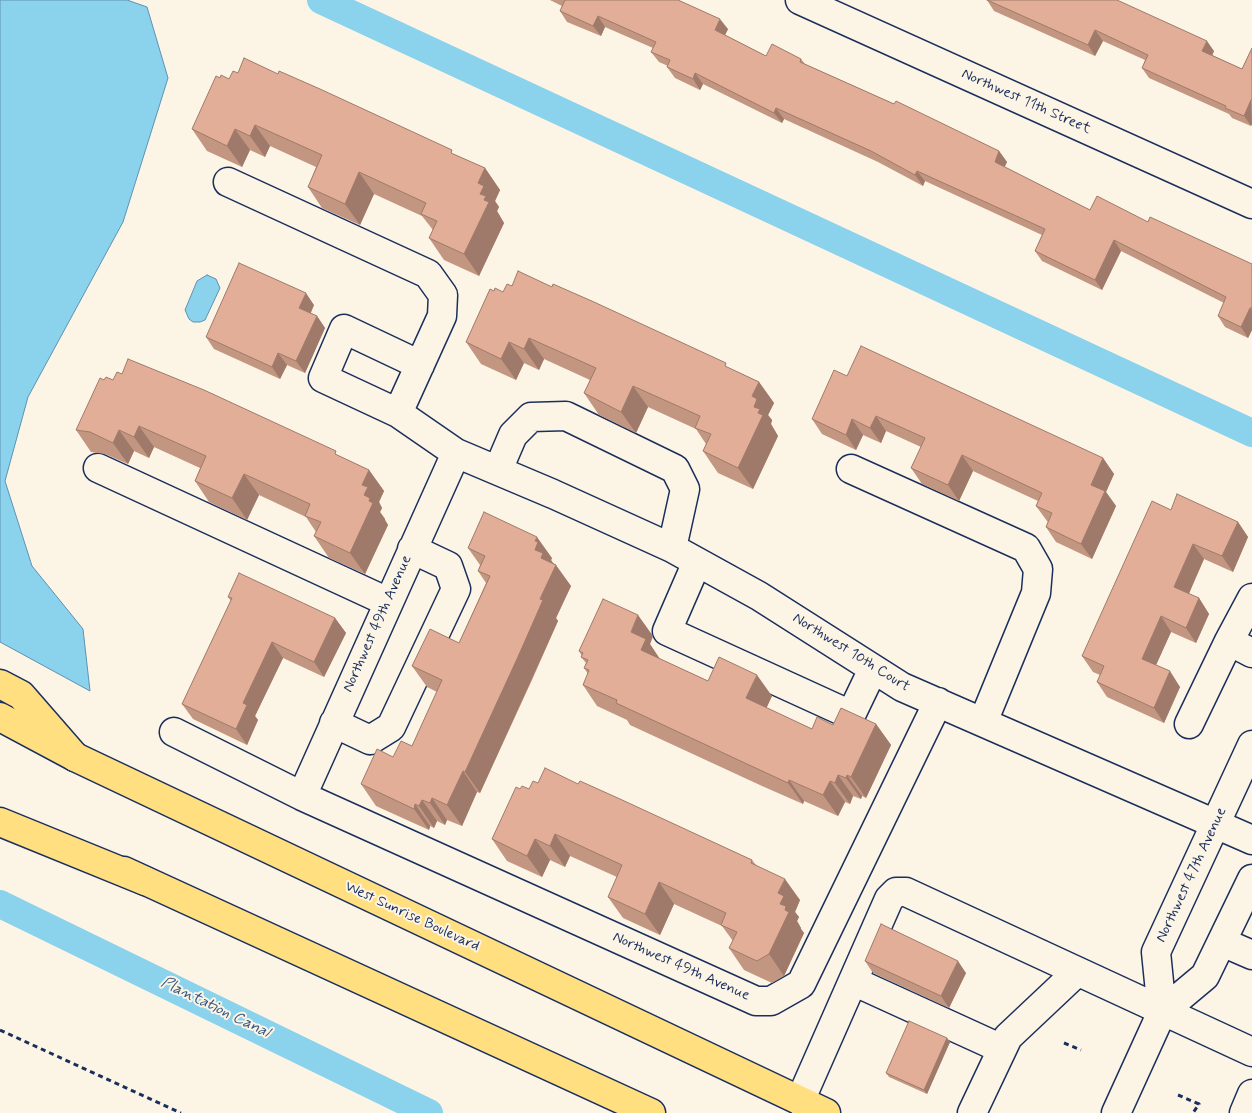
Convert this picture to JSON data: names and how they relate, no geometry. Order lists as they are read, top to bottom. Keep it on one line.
{"streets":{"main road":["West Sunrise Boulevard"],"street":["Northwest 11th Street","Northwest 49th Avenue","Northwest 10th Court","Northwest 47th Avenue"]},"crossings":[["Northwest 49th Avenue","Northwest 10th Court"],["Northwest 10th Court","Northwest 47th Avenue"]],"water":["Plantation Canal"]}
